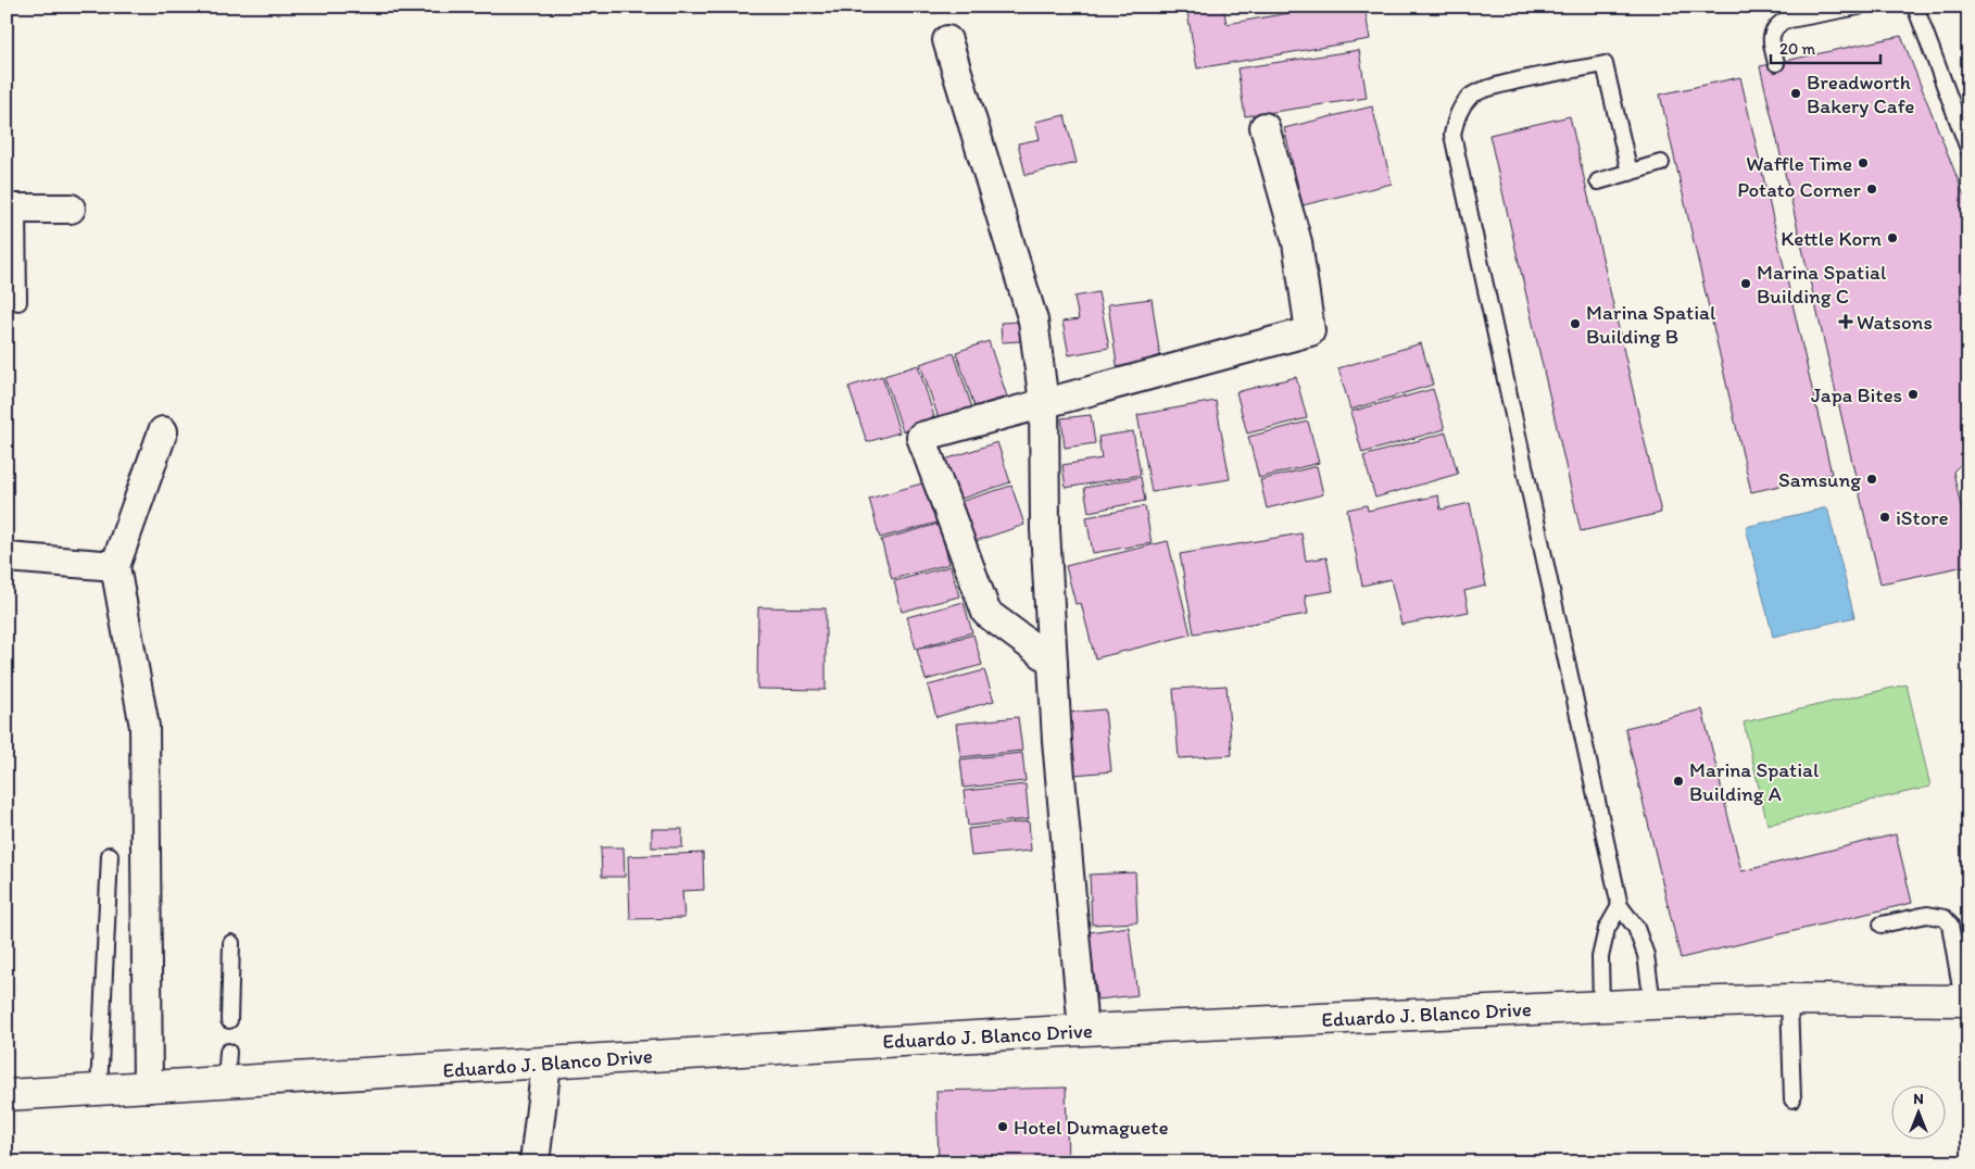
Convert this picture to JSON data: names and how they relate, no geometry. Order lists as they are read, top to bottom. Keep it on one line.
{"streets":{"main road":["Eduardo J. Blanco Drive"]},"places":{"other":["Breadworth Bakery Cafe","Waffle Time","Potato Corner","Kettle Korn","Marina Spatial Building C","Marina Spatial Building B","Japa Bites","Samsung","iStore","Marina Spatial Building A","Hotel Dumaguete"],"health":["Watsons"]},"scale_bar":"20 m","north":"top"}
